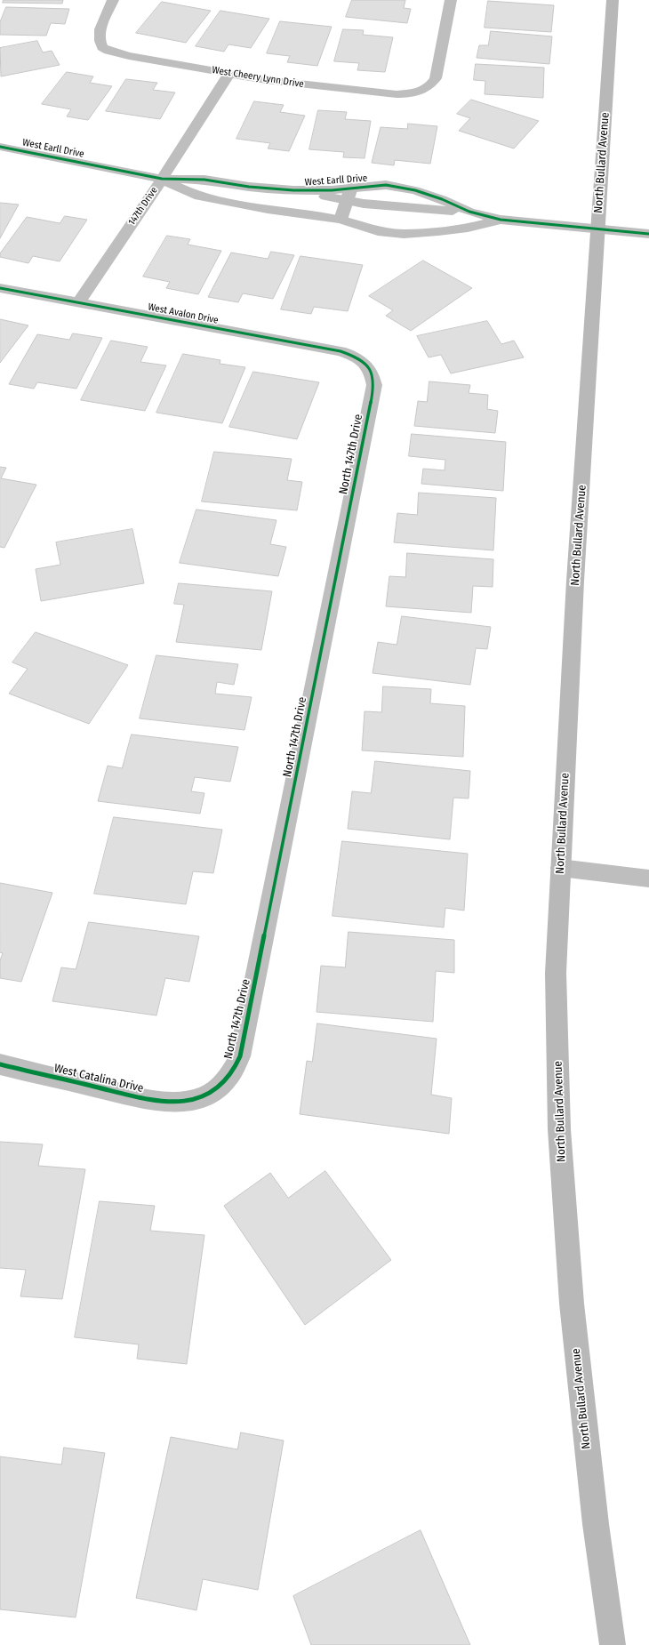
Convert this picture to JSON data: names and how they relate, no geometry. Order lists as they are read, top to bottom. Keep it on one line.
{"streets":{"main road":["North Bullard Avenue"],"street":["West Cheery Lynn Drive","West Earll Drive","147th Drive","West Avalon Drive","North 147th Drive","West Catalina Drive"]},"crossings":[["West Cheery Lynn Drive","147th Drive"],["West Earll Drive","North Bullard Avenue"],["West Earll Drive","147th Drive"],["147th Drive","West Avalon Drive"],["West Avalon Drive","North 147th Drive"],["North 147th Drive","West Catalina Drive"]]}
